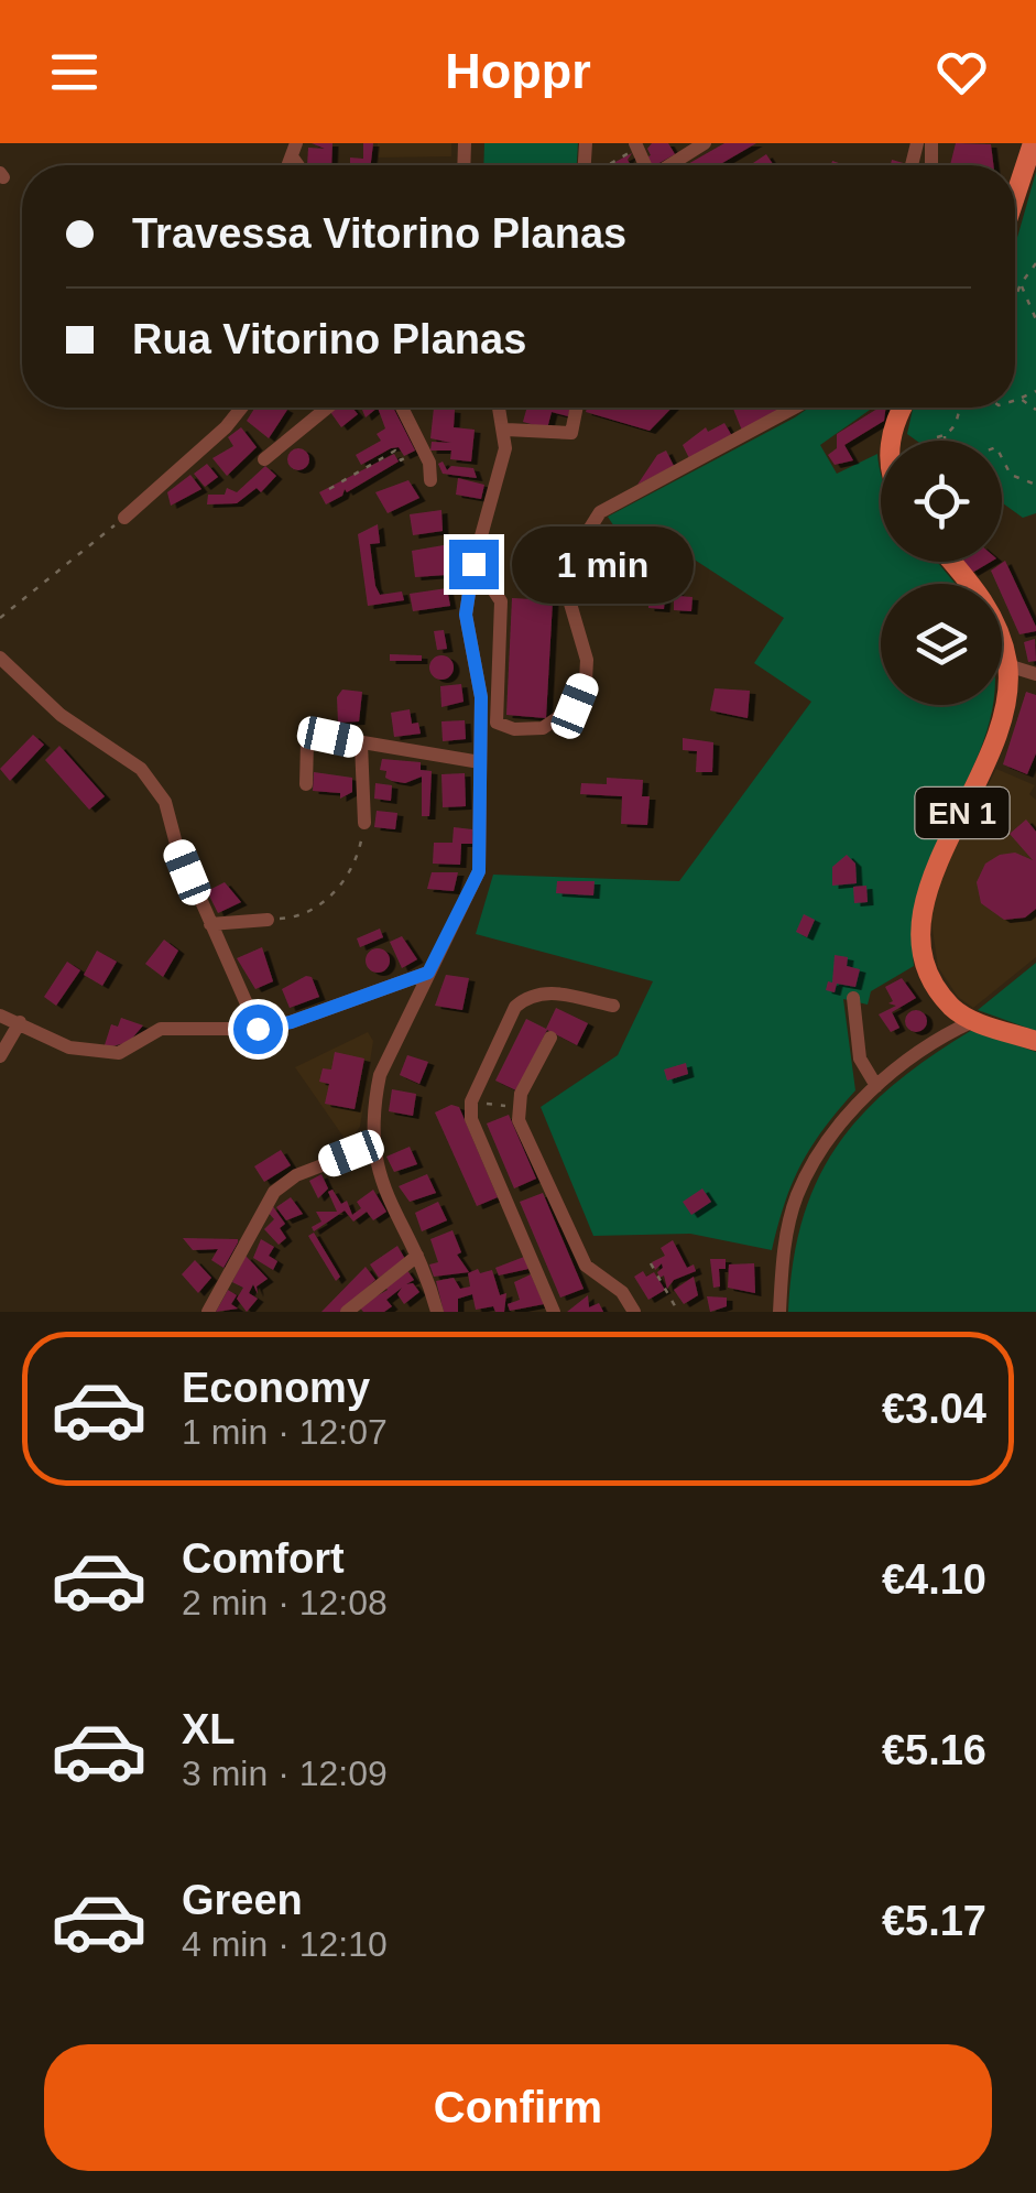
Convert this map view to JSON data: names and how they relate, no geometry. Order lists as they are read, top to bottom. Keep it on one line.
{"streets":{"main road":["EN 1"]},"page":{"header":"Hoppr","banner":["Travessa Vitorino Planas","Rua Vitorino Planas"],"bubble":"1 min","list":[{"name":"Economy","note":"1 min · 12:07","value":"€3.04"},{"name":"Comfort","note":"2 min · 12:08","value":"€4.10"},{"name":"XL","note":"3 min · 12:09","value":"€5.16"},{"name":"Green","note":"4 min · 12:10","value":"€5.17"}],"buttons":"Confirm"}}
